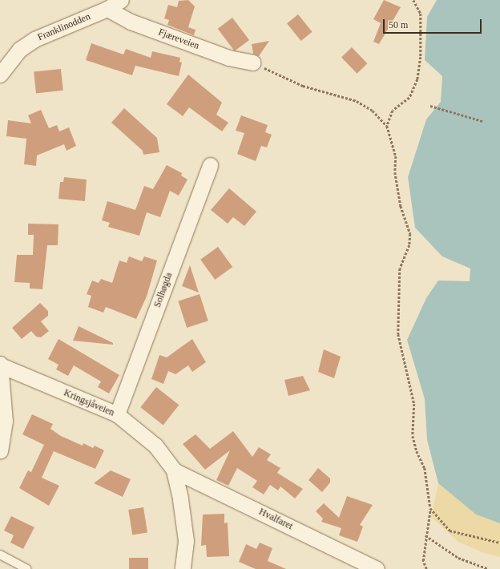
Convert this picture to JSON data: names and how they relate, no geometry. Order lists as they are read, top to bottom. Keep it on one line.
{"streets":{"street":["Franklinodden","Fjæreveien","Solhøgda","Kringsjåveien","Hvalfaret"]},"crossings":[["Franklinodden","Fjæreveien"],["Solhøgda","Kringsjåveien"],["Kringsjåveien","Hvalfaret"]],"scale_bar":"50 m"}
